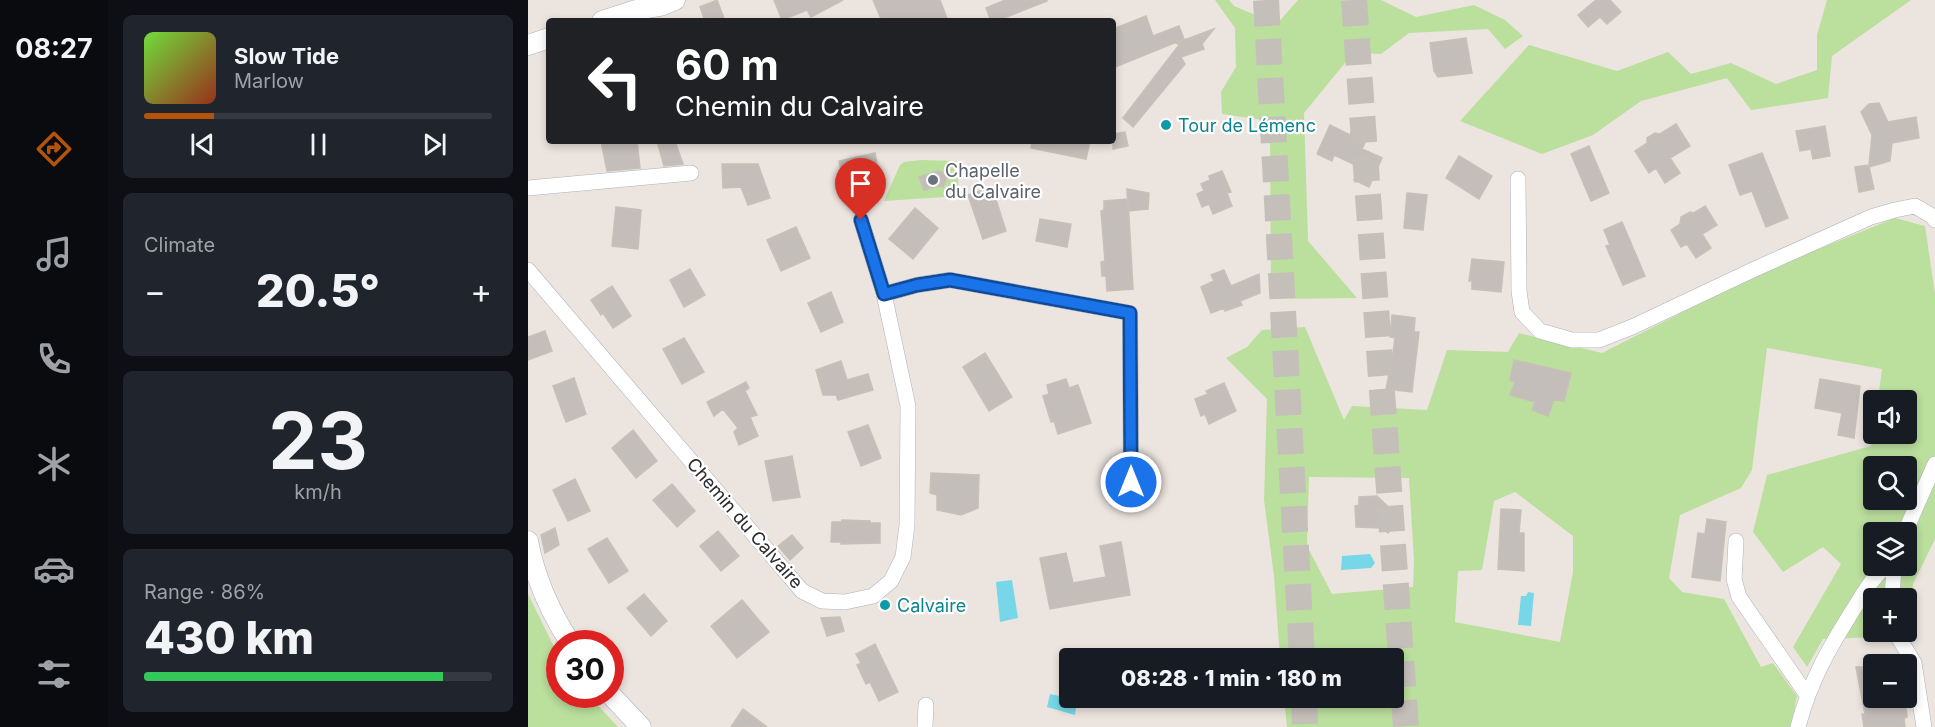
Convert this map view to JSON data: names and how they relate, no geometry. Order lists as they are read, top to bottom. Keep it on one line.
{"streets":{"street":["Chemin du Calvaire"]},"places":["Tour de Lémenc","Chapelle du Calvaire","Calvaire"],"page":{"tabs":"08:27","turn":["60 m","Chemin du Calvaire"],"song":["Slow Tide","Marlow"],"tile":["Climate",["23","km/h"],["Range · 86%","430 km"]],"heat":["−","20.5°","+"],"map_buttons":["+","−"],"limit":"30","trip":"08:28 · 1 min · 180 m"}}
